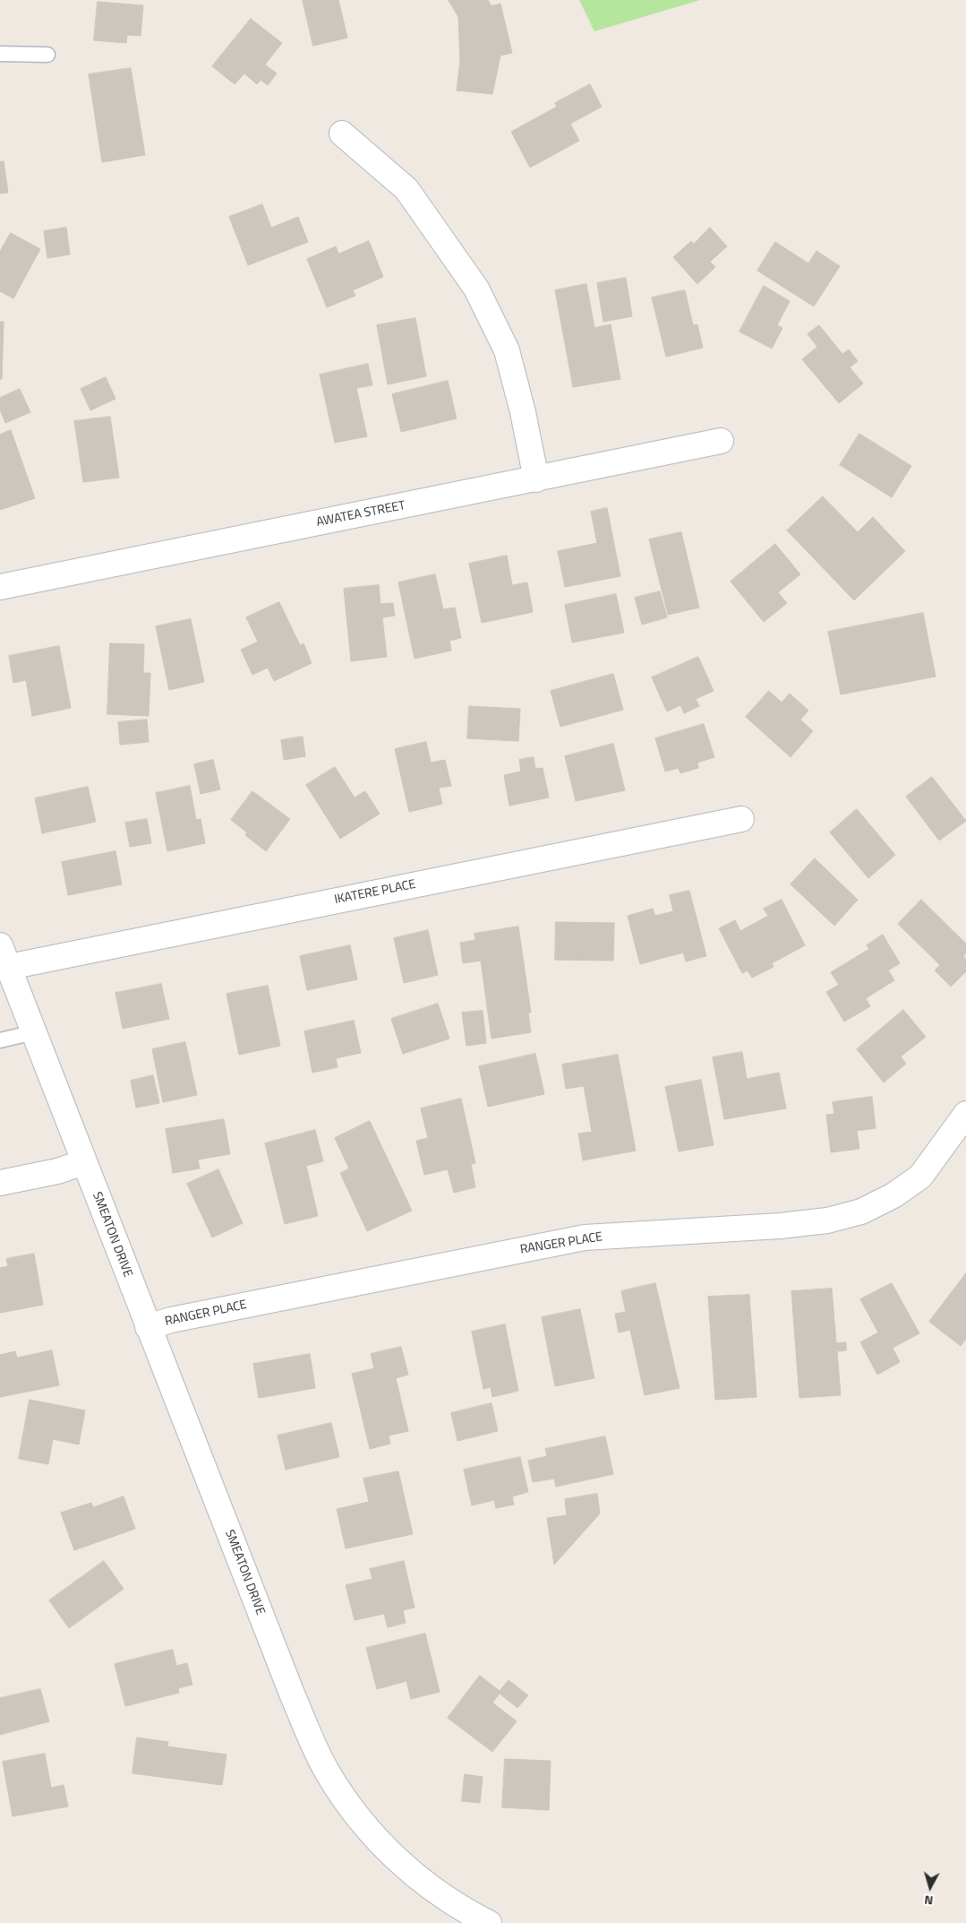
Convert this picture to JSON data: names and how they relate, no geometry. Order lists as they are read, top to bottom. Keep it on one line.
{"streets":{"street":["AWATEA STREET","IKATERE PLACE","SMEATON DRIVE","RANGER PLACE"]},"crossings":[["IKATERE PLACE","SMEATON DRIVE"],["SMEATON DRIVE","RANGER PLACE"]],"north":"bottom"}
